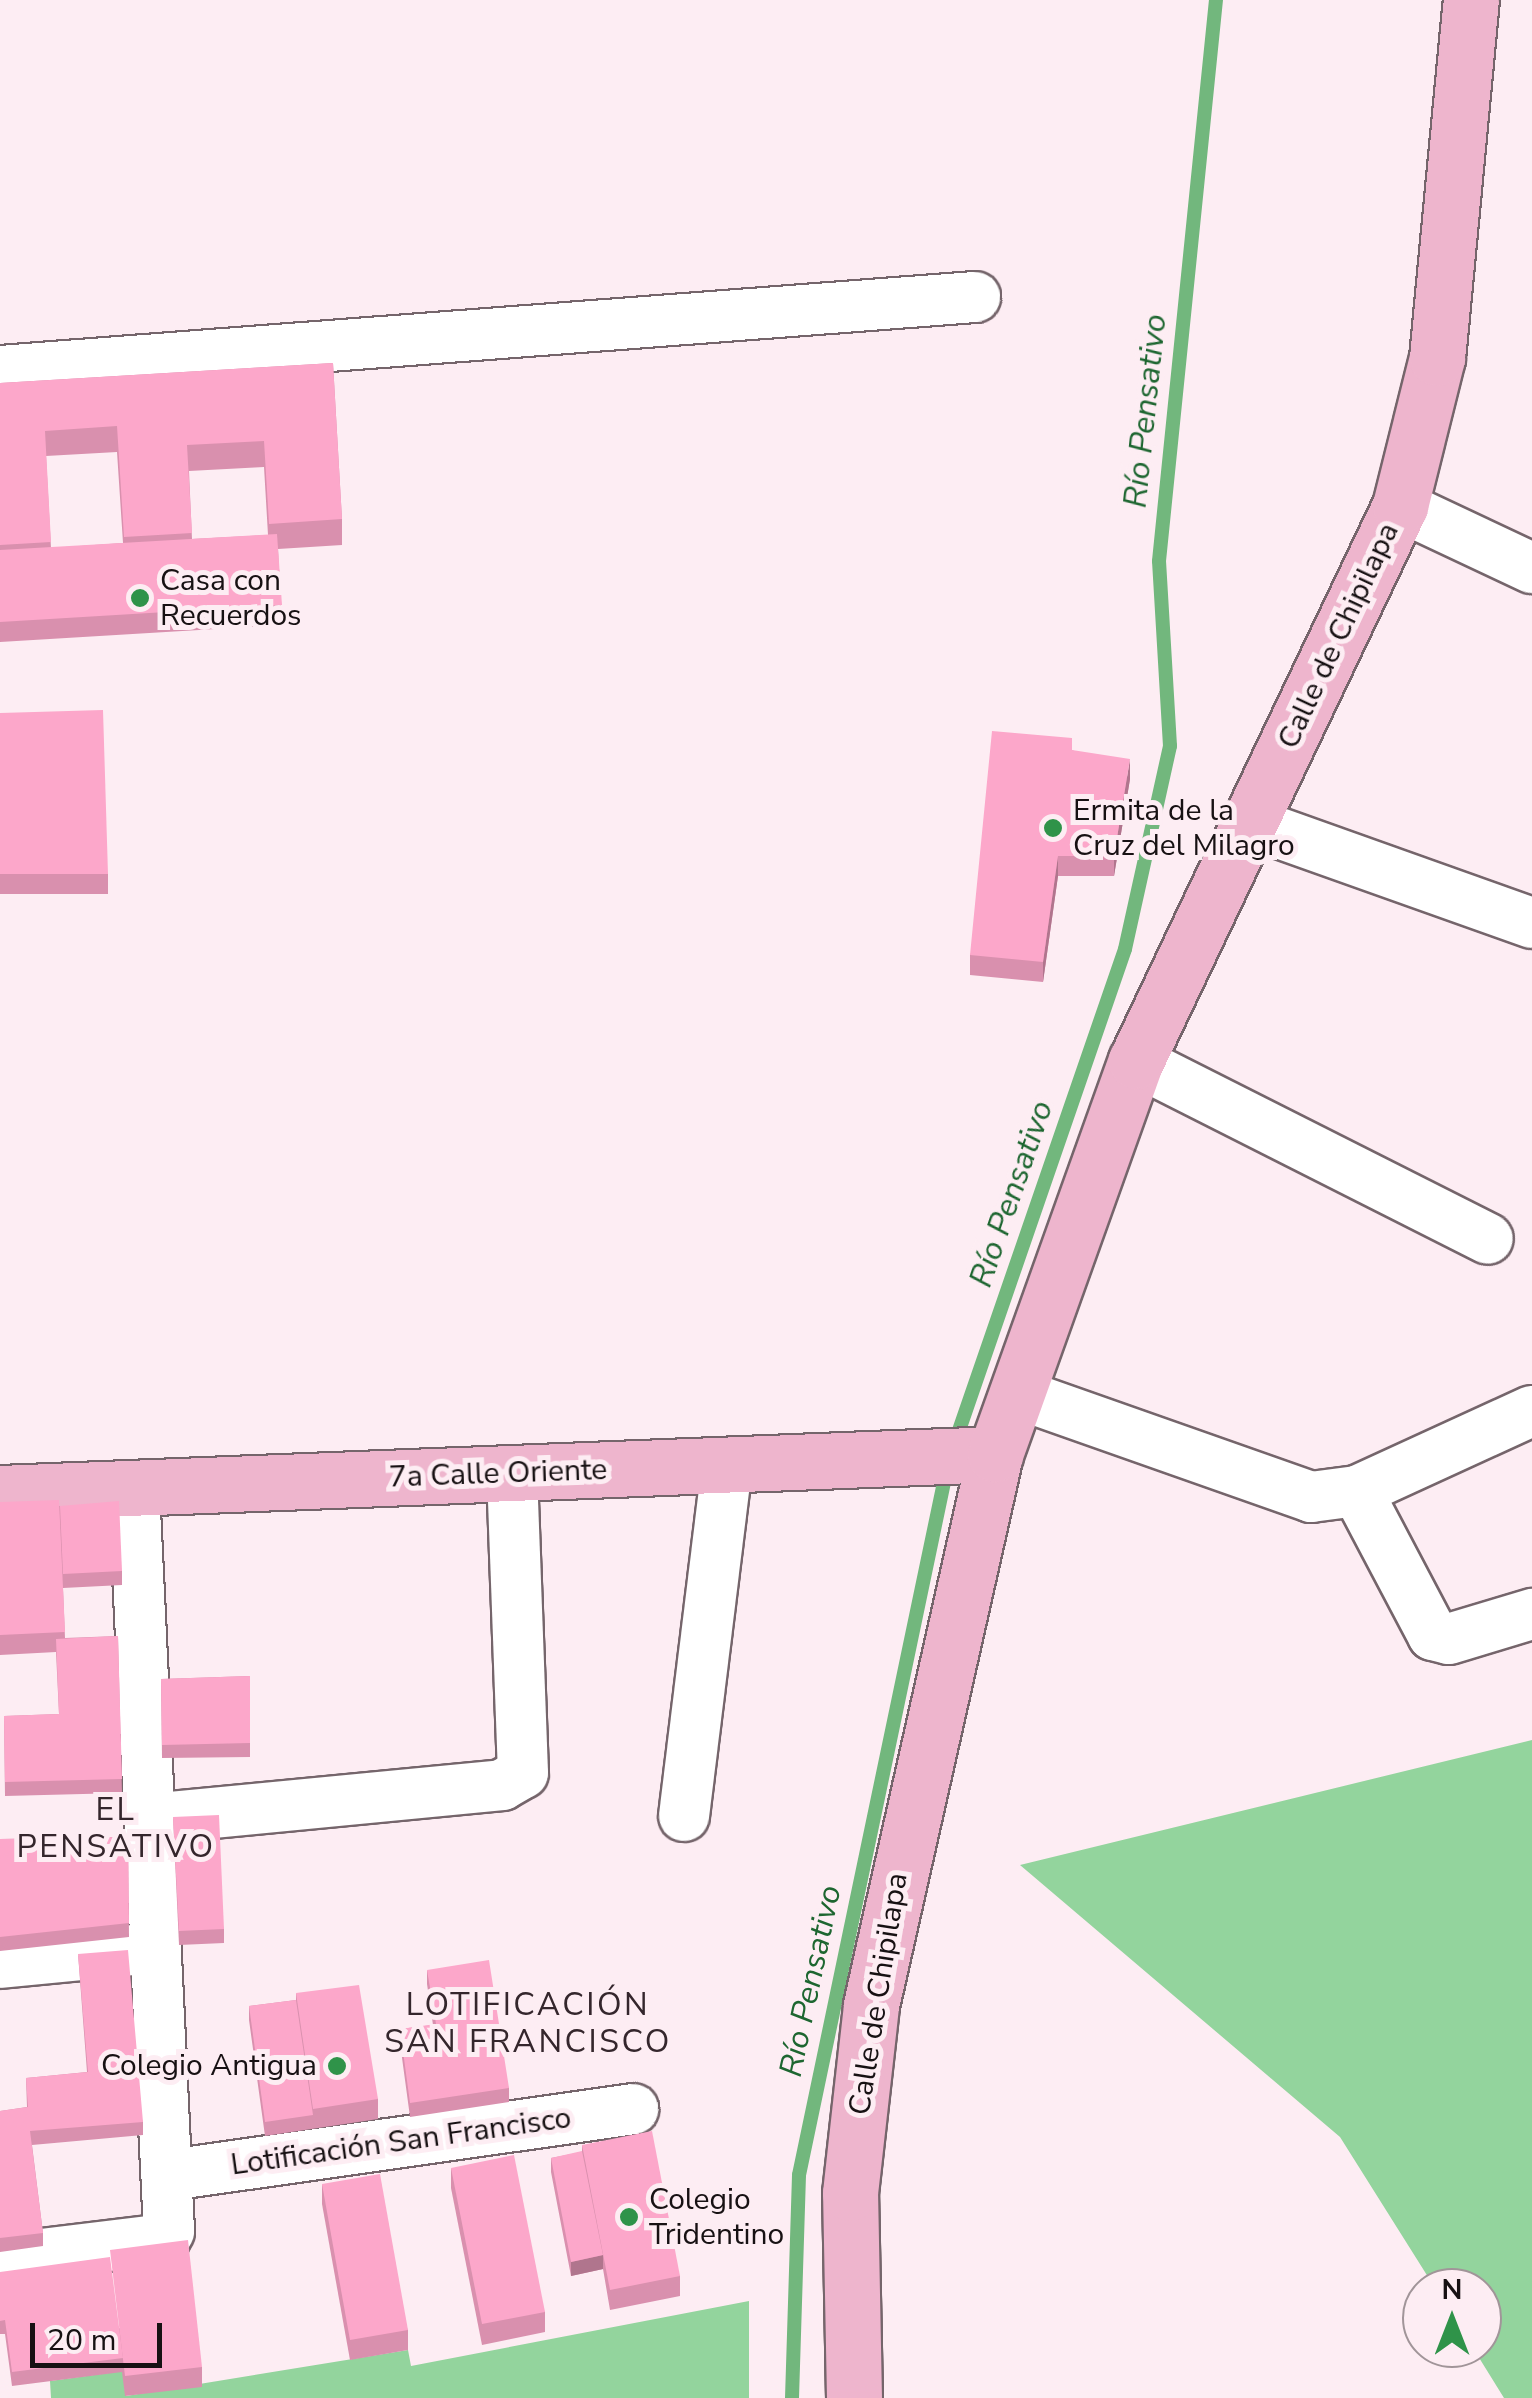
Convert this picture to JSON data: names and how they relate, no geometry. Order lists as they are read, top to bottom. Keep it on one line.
{"streets":{"main road":["Calle de Chipilapa","7a Calle Oriente"],"street":["Lotificación San Francisco"]},"crossings":[["Calle de Chipilapa","7a Calle Oriente"]],"districts":["EL PENSATIVO","LOTIFICACIÓN SAN FRANCISCO"],"water":["Río Pensativo"],"places":["Casa con Recuerdos","Ermita de la Cruz del Milagro","Colegio Antigua","Colegio Tridentino"],"scale_bar":"20 m","north":"top"}
